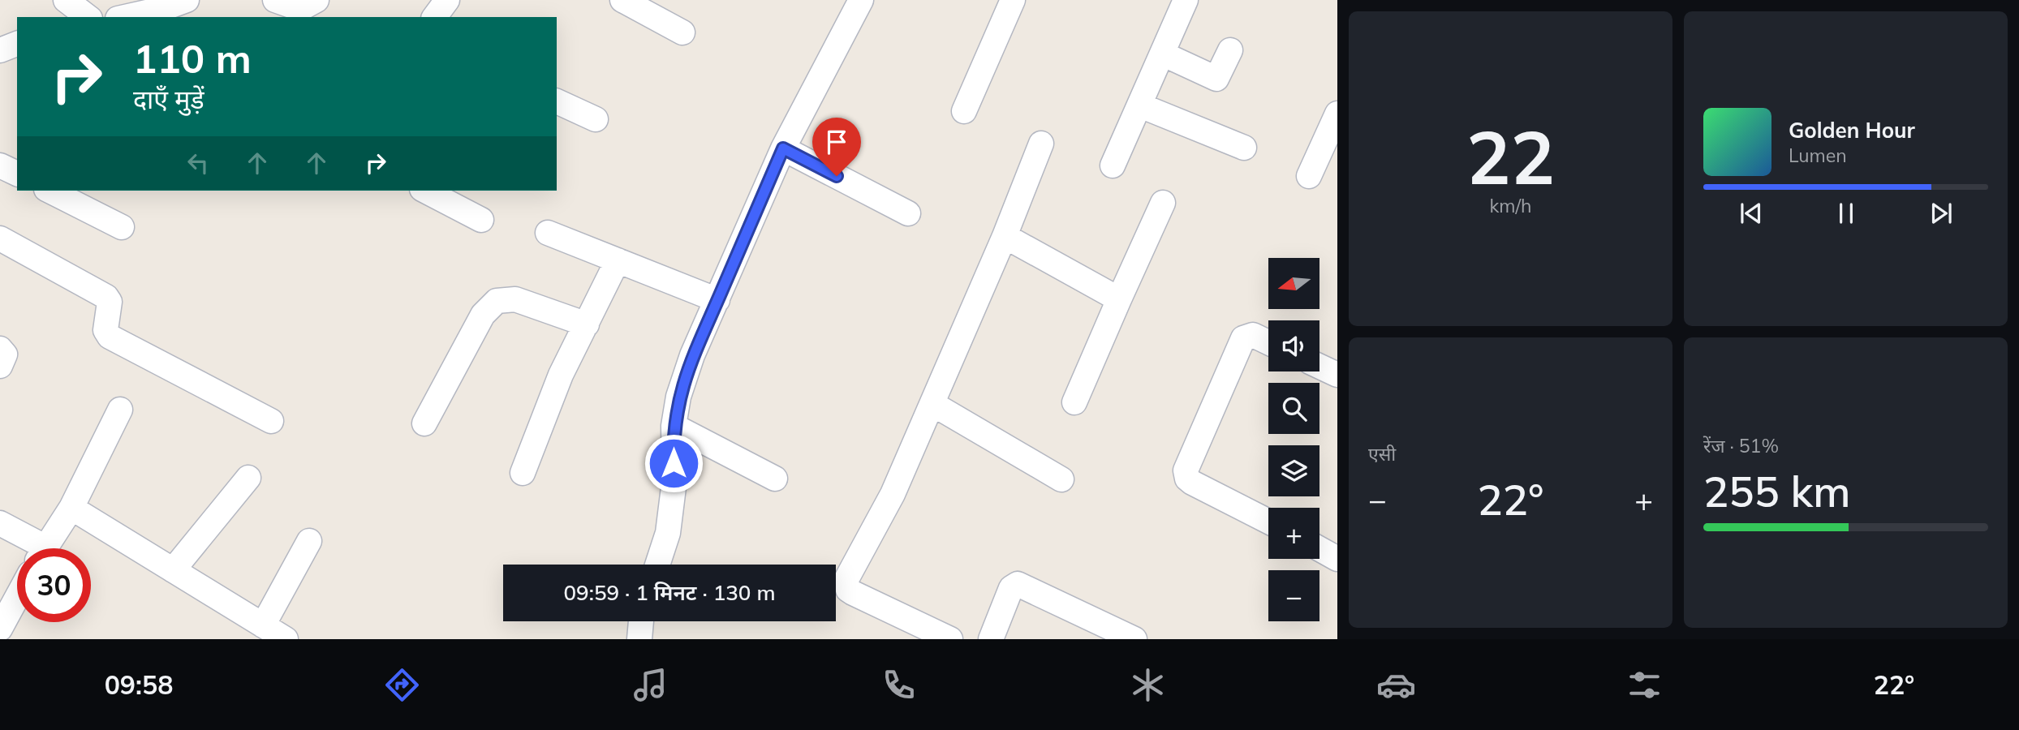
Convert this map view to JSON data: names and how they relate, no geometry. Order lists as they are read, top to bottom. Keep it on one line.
{"north":"left","page":{"tile":[["22","km/h"],"एसी",["रेंज · 51%","255 km"]],"turn":["110 m","दाएँ मुड़ें"],"song":["Golden Hour","Lumen"],"map_buttons":["+","−"],"heat":["−","22°","+"],"limit":"30","trip":"09:59 · 1 मिनट · 130 m","tabs":["09:58","22°"]}}
